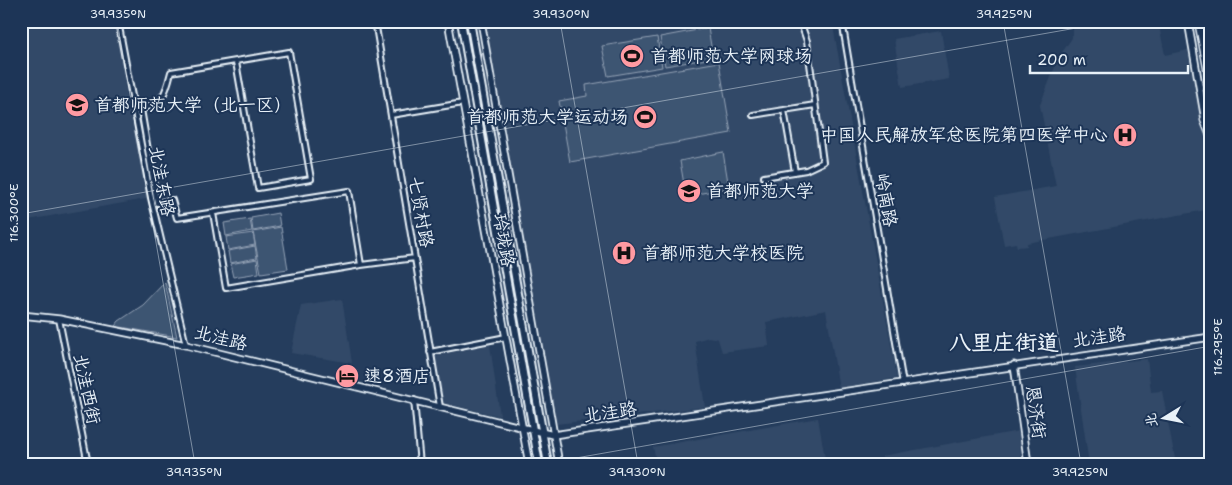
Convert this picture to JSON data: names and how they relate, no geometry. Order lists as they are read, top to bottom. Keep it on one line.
{"streets":{"main road":["玲珑路"],"street":["北洼东路","岭南路","七贤村路","北洼路","北洼西街","恩济街"]},"crossings":[["北洼东路","北洼路"],["岭南路","北洼路"],["七贤村路","北洼路"],["玲珑路","北洼路"],["北洼路","北洼西街"],["北洼路","恩济街"]],"districts":["八里庄街道"],"places":{"sports":["首都师范大学网球场","首都师范大学运动场"],"school or university":["首都师范大学（北一区）","首都师范大学"],"hospital":["中国人民解放军总医院第四医学中心","首都师范大学校医院"],"hotel":["速8酒店"]},"scale_bar":"200 m","north":"left","coordinates":["39.935°N","39.930°N","39.925°N","116.300°E","116.295°E"]}
